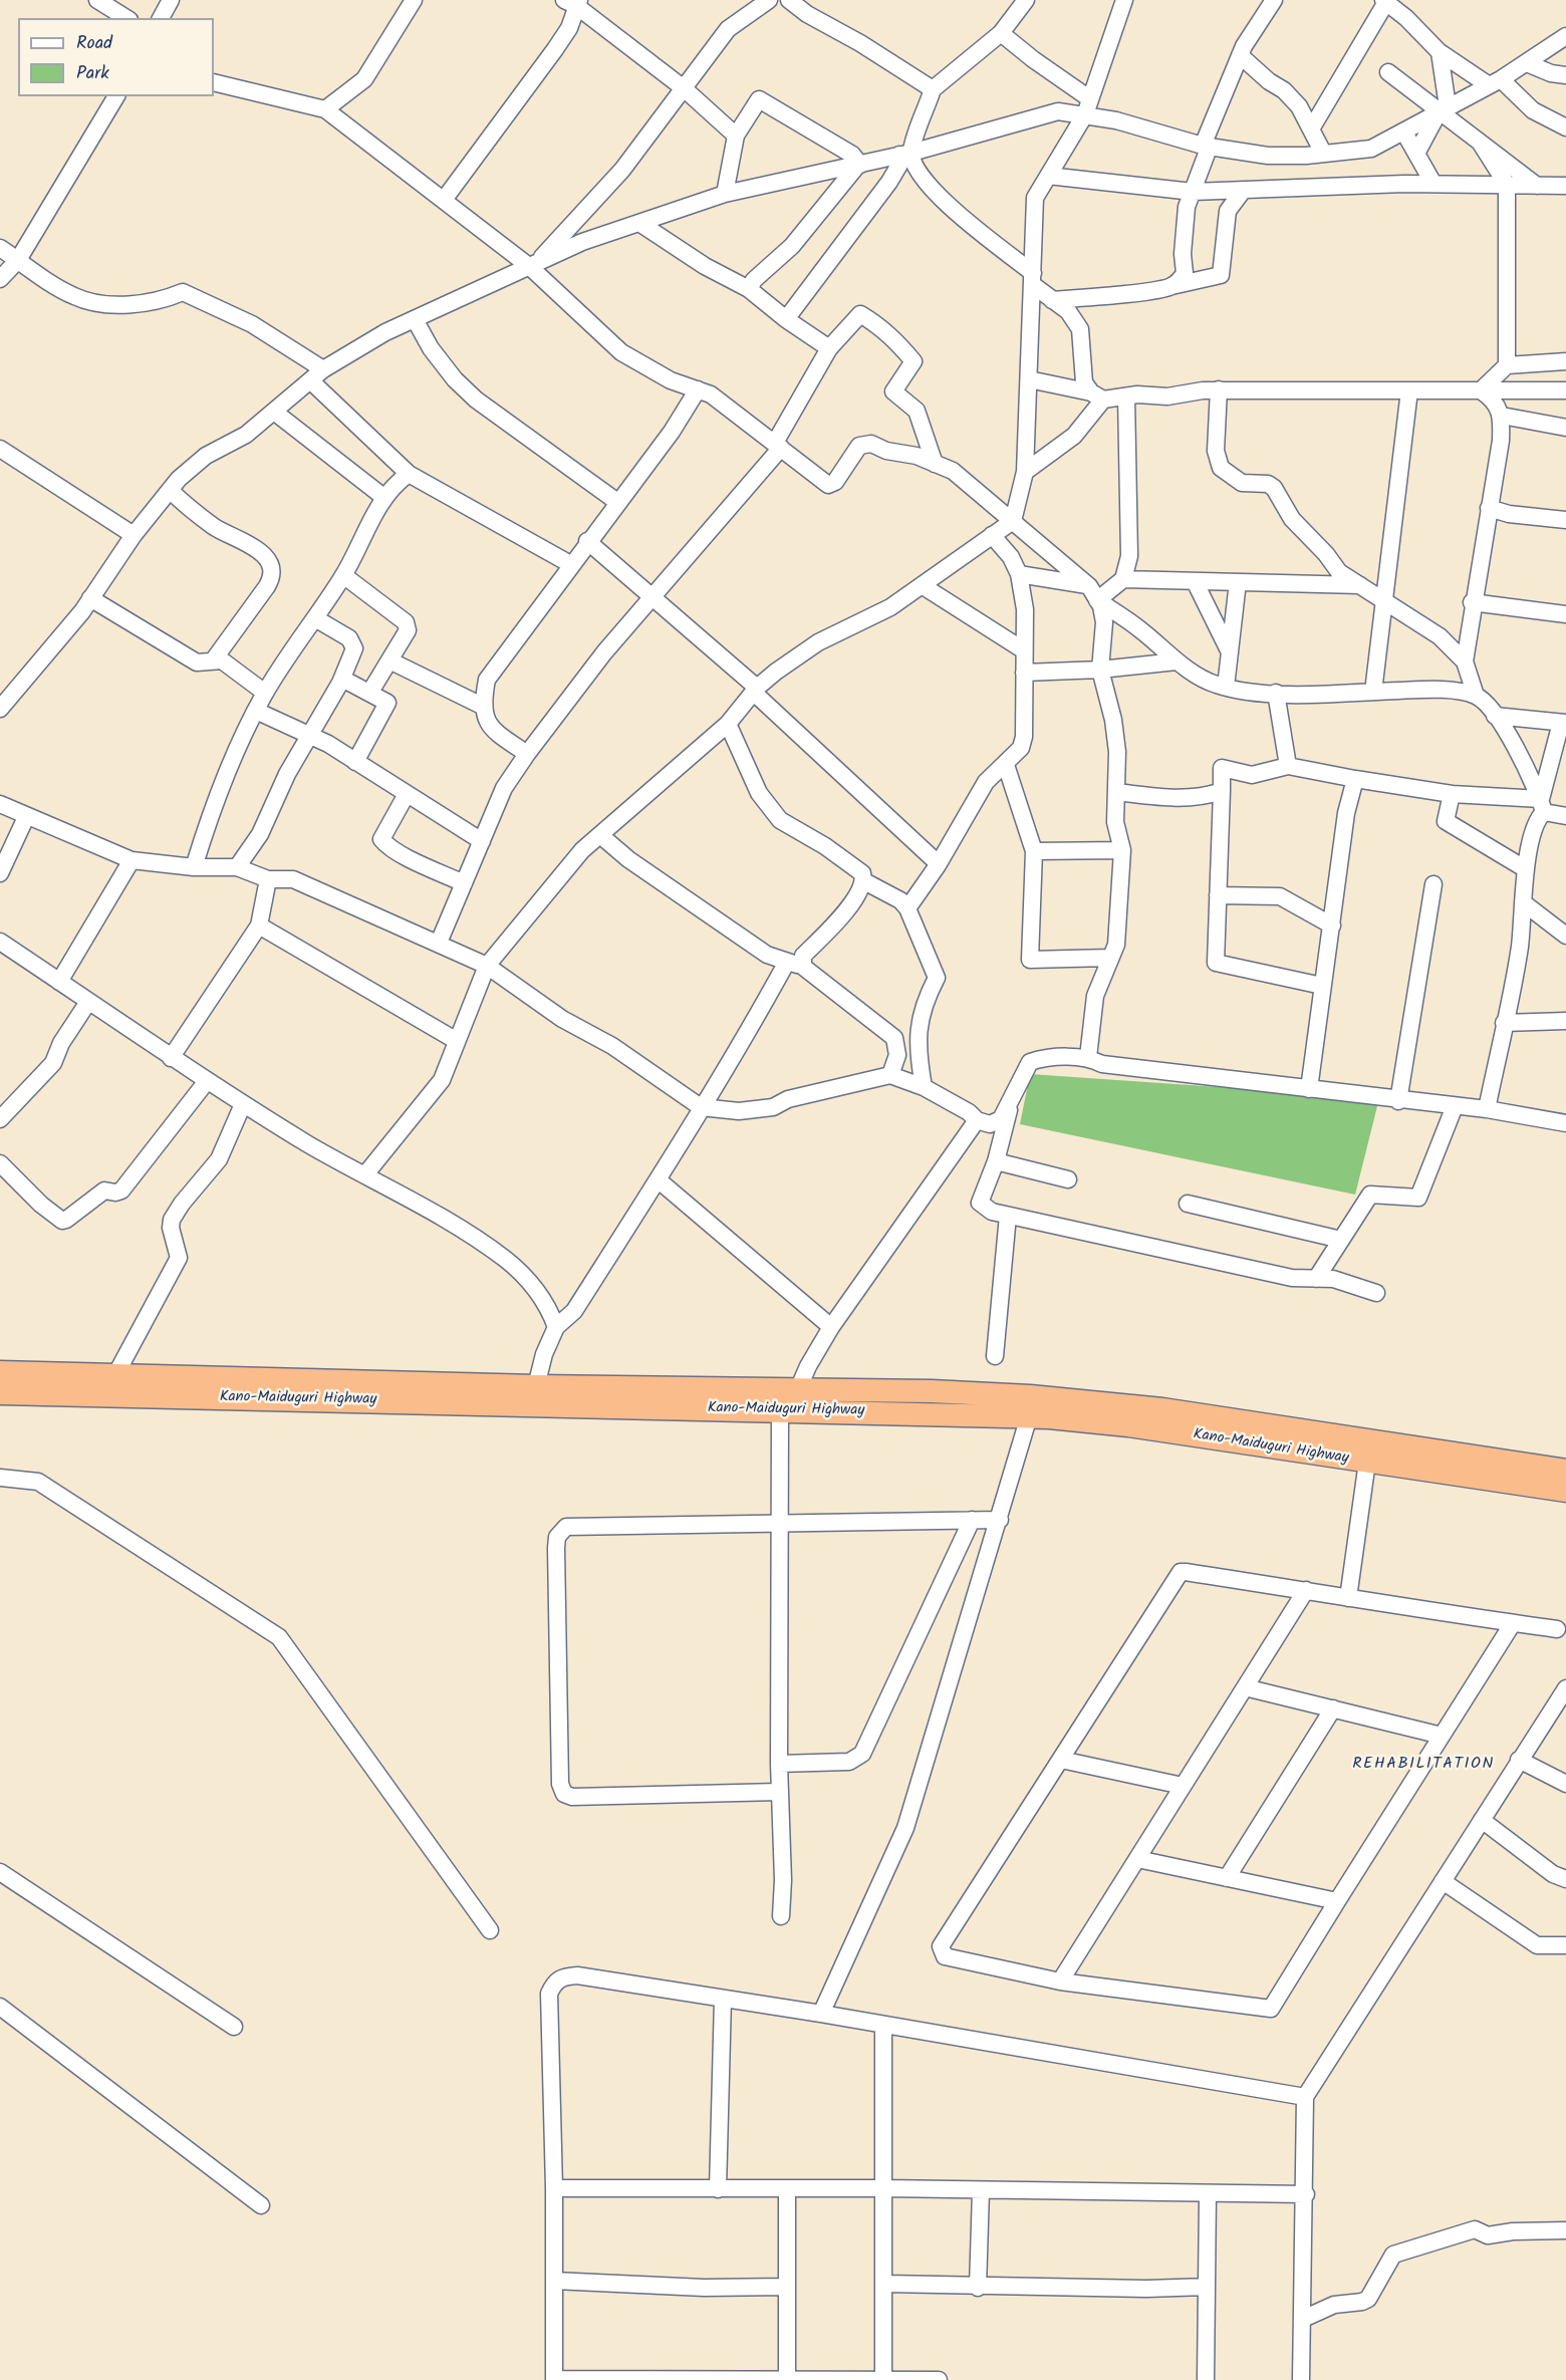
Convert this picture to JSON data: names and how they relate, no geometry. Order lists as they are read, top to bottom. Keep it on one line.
{"streets":{"highway":["Kano-Maiduguri Highway"]},"districts":["REHABILITATION"],"legend":["Road","Park"]}
